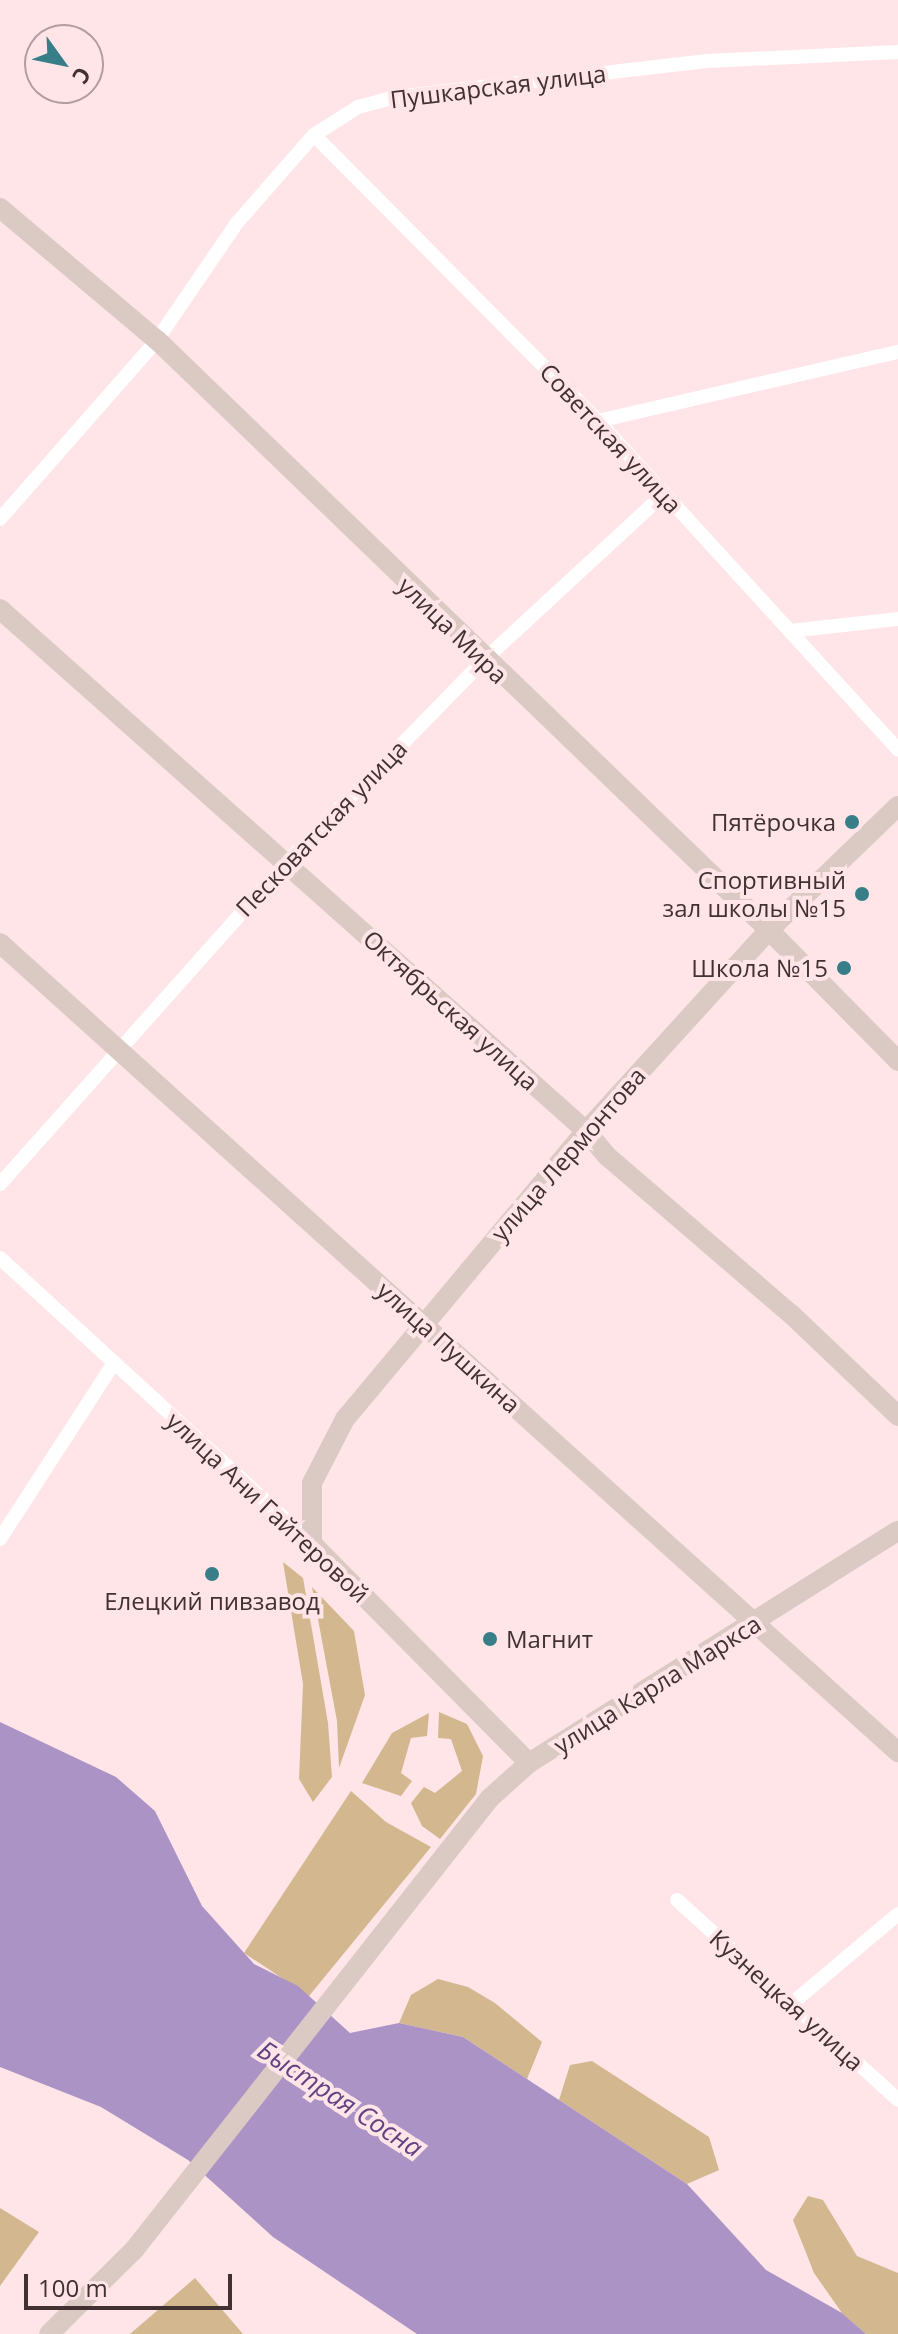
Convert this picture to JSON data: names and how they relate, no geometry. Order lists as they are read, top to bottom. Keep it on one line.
{"streets":{"street":["Пушкарская улица","Советская улица","улица Мира","Песковатская улица","Октябрьская улица","улица Лермонтова","улица Пушкина","улица Ани Гайтеровой","улица Карла Маркса","Кузнецкая улица"]},"crossings":[["Пушкарская улица","Советская улица"],["Пушкарская улица","улица Мира"],["Советская улица","Песковатская улица"],["улица Мира","Песковатская улица"],["улица Мира","улица Лермонтова"],["Песковатская улица","Октябрьская улица"],["Песковатская улица","улица Пушкина"],["Октябрьская улица","улица Лермонтова"],["улица Лермонтова","улица Пушкина"],["улица Лермонтова","улица Ани Гайтеровой"],["улица Пушкина","улица Карла Маркса"],["улица Ани Гайтеровой","улица Карла Маркса"]],"water":["Быстрая Сосна"],"places":["Пятёрочка","Спортивный зал школы №15","Школа №15","Елецкий пивзавод","Магнит"],"scale_bar":"100 m","north":"bottom right"}
